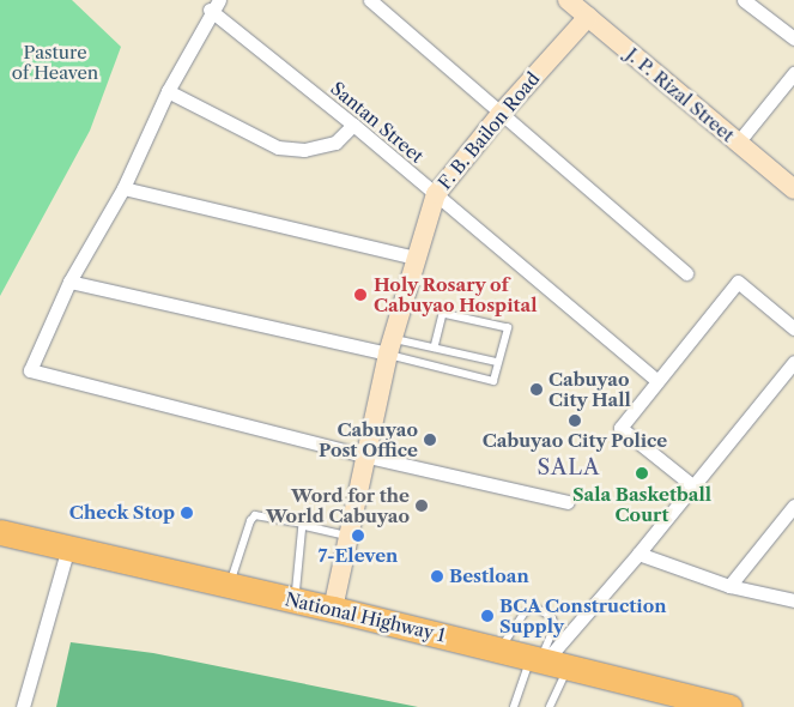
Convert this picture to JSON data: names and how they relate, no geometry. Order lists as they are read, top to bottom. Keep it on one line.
{"streets":{"highway":["National Highway 1"],"street":["J. P. Rizal Street","Santan Street","F. B. Bailon Road"]},"crossings":[["J. P. Rizal Street","F. B. Bailon Road"],["Santan Street","F. B. Bailon Road"],["F. B. Bailon Road","National Highway 1"]],"districts":["SALA"],"parks":["Pasture of Heaven"],"places":["Holy Rosary of Cabuyao Hospital","Cabuyao City Hall","Cabuyao City Police","Cabuyao Post Office","Sala Basketball Court","Word for the World Cabuyao","Check Stop","7-Eleven","Bestloan","BCA Construction Supply"]}
